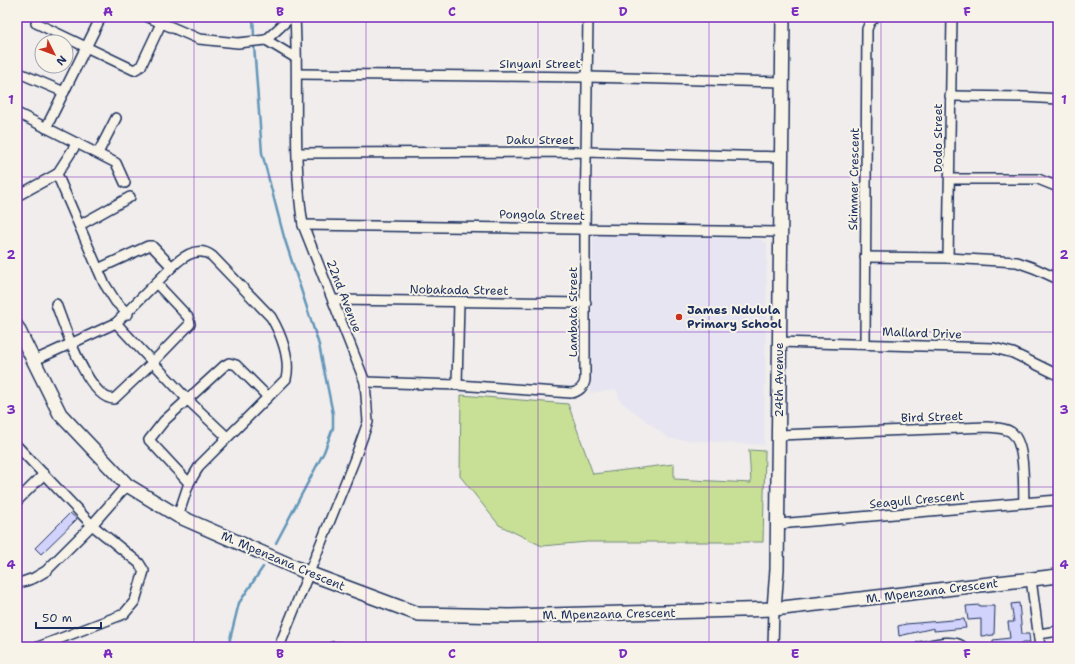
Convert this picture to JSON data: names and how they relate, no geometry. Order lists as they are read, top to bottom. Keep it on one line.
{"streets":{"main road":["24th Avenue","M. Mpenzana Crescent"],"street":["Sinyani Street","Dodo Street","Daku Street","Skimmer Crescent","Pongola Street","Nobakada Street","22nd Avenue","Lambata Street","Mallard Drive","Bird Street","Seagull Crescent"]},"crossings":[["Sinyani Street","22nd Avenue"],["Sinyani Street","Lambata Street"],["Sinyani Street","24th Avenue"],["Daku Street","22nd Avenue"],["Daku Street","Lambata Street"],["Daku Street","24th Avenue"],["Skimmer Crescent","Mallard Drive"],["Pongola Street","22nd Avenue"],["Pongola Street","Lambata Street"],["Pongola Street","24th Avenue"],["Nobakada Street","22nd Avenue"],["Nobakada Street","Lambata Street"],["22nd Avenue","Lambata Street"],["22nd Avenue","M. Mpenzana Crescent"],["Mallard Drive","24th Avenue"],["24th Avenue","Bird Street"],["24th Avenue","Seagull Crescent"],["24th Avenue","M. Mpenzana Crescent"],["Bird Street","Seagull Crescent"]],"places":["James Ndulula Primary School"],"scale_bar":"50 m","north":"bottom right","grid":{"columns":["A","B","C","D","E","F"],"rows":["1","2","3","4"]}}
